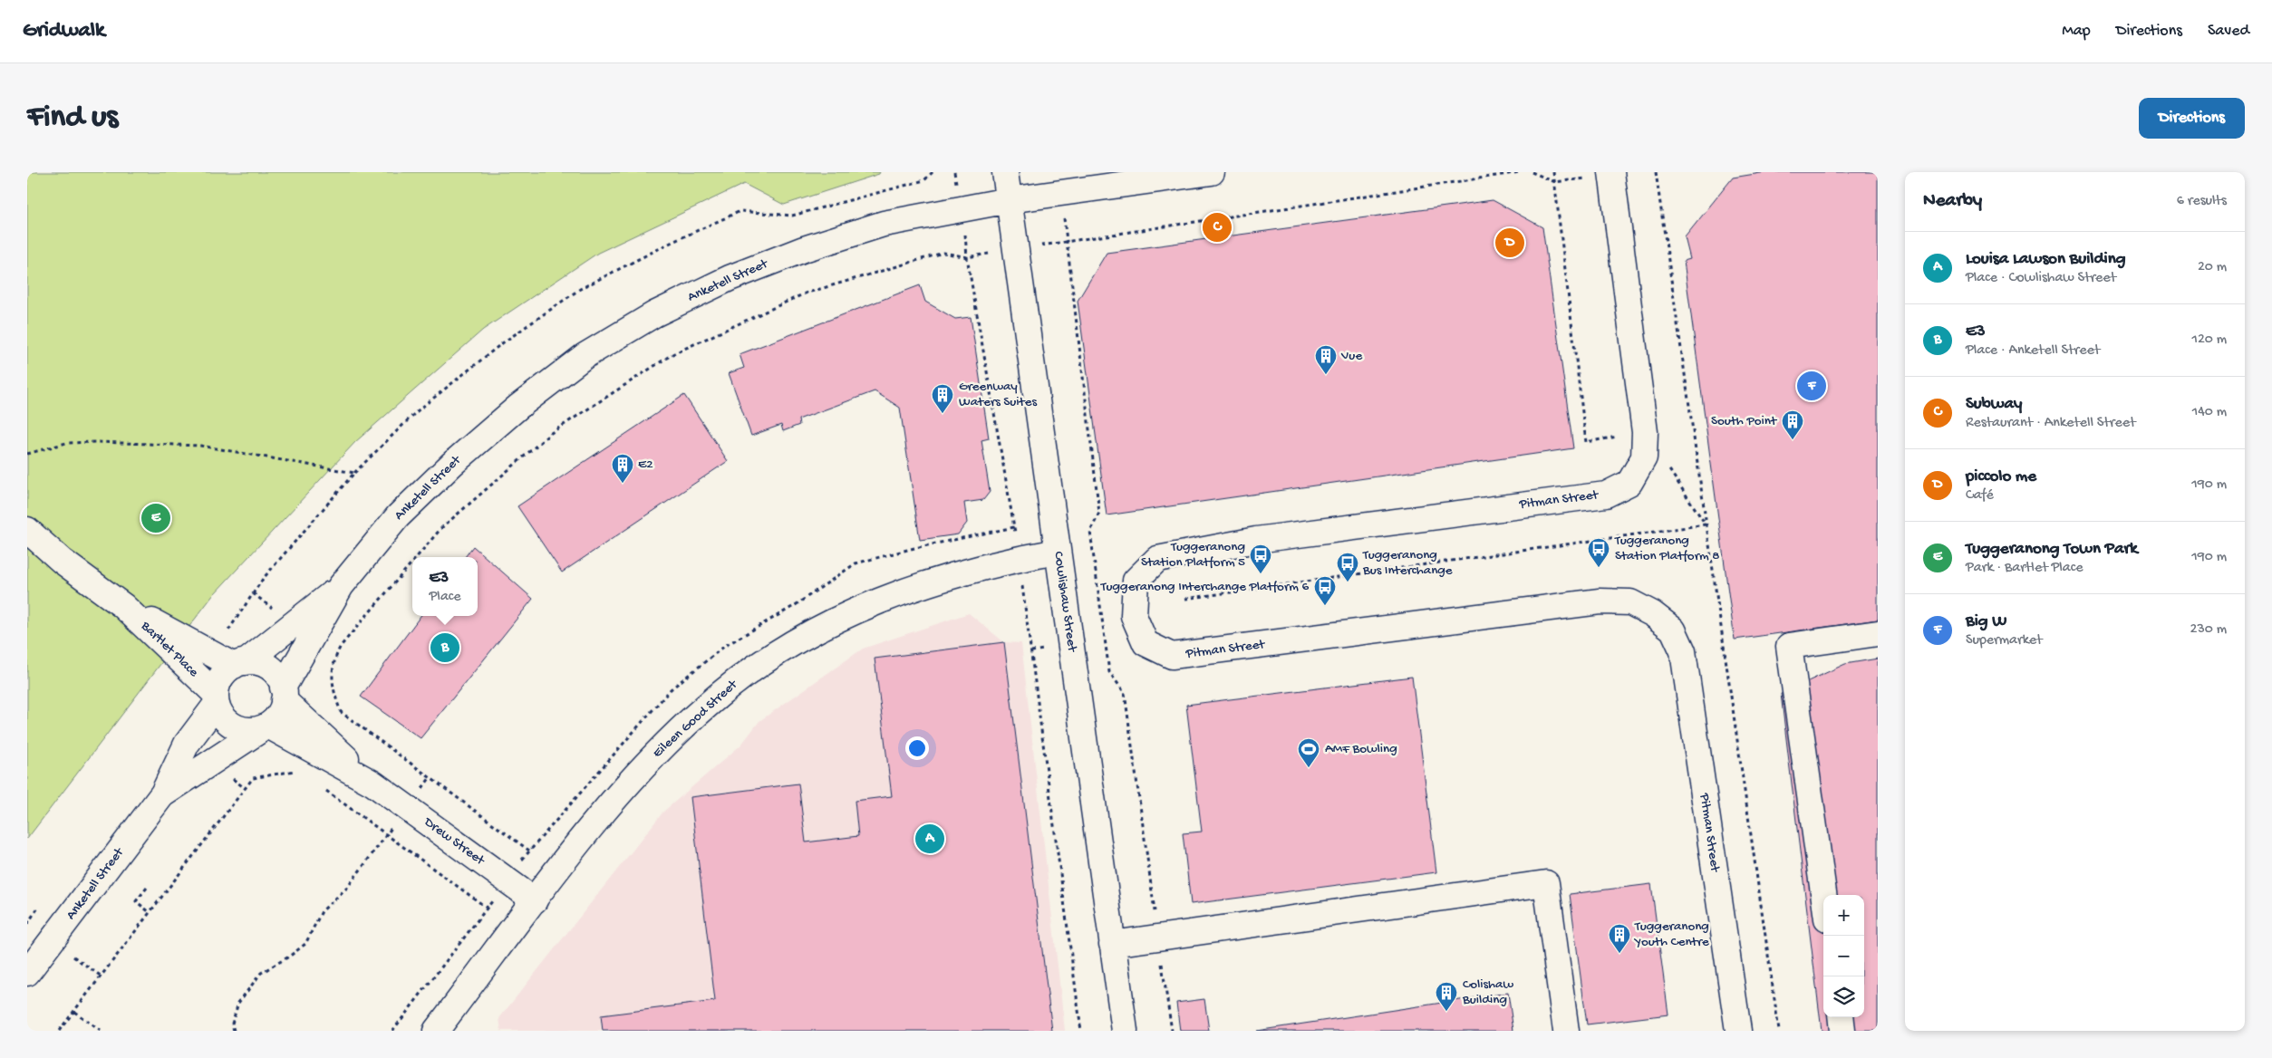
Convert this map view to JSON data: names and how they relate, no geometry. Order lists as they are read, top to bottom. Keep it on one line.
{"streets":{"street":["Anketell Street","Pitman Street","Cowlishaw Street","Bartlet Place","Eileen Good Street","Drew Street"]},"crossings":[["Anketell Street","Cowlishaw Street"],["Anketell Street","Bartlet Place"],["Anketell Street","Drew Street"],["Cowlishaw Street","Eileen Good Street"],["Bartlet Place","Drew Street"],["Eileen Good Street","Drew Street"]],"places":{"building":["Vue","Greenway Waters Suites","South Point","E2","Tuggeranong Youth Centre","Colishaw Building"],"bus stop":["Tuggeranong Station Platform 8","Tuggeranong Station Platform 5","Tuggeranong Bus Interchange","Tuggeranong Interchange Platform 6"],"sports":["AMF Bowling"]},"page":{"header":"Gridwalk","nav":["Map","Directions","Saved"],"buttons":"Directions","title":"Find us","heading":["Nearby","6 results"],"pins":["C","D","F","E","B","A"],"list":[{"mark":"A","name":"Louisa Lawson Building","note":"Place · Cowlishaw Street","value":"20 m"},{"mark":"B","name":"E3","note":"Place · Anketell Street","value":"120 m"},{"mark":"C","name":"Subway","note":"Restaurant · Anketell Street","value":"140 m"},{"mark":"D","name":"piccolo me","note":"Café","value":"190 m"},{"mark":"E","name":"Tuggeranong Town Park","note":"Park · Bartlet Place","value":"190 m"},{"mark":"F","name":"Big W","note":"Supermarket","value":"230 m"}],"popup":["E3","Place"],"map_buttons":["+","−"]}}
